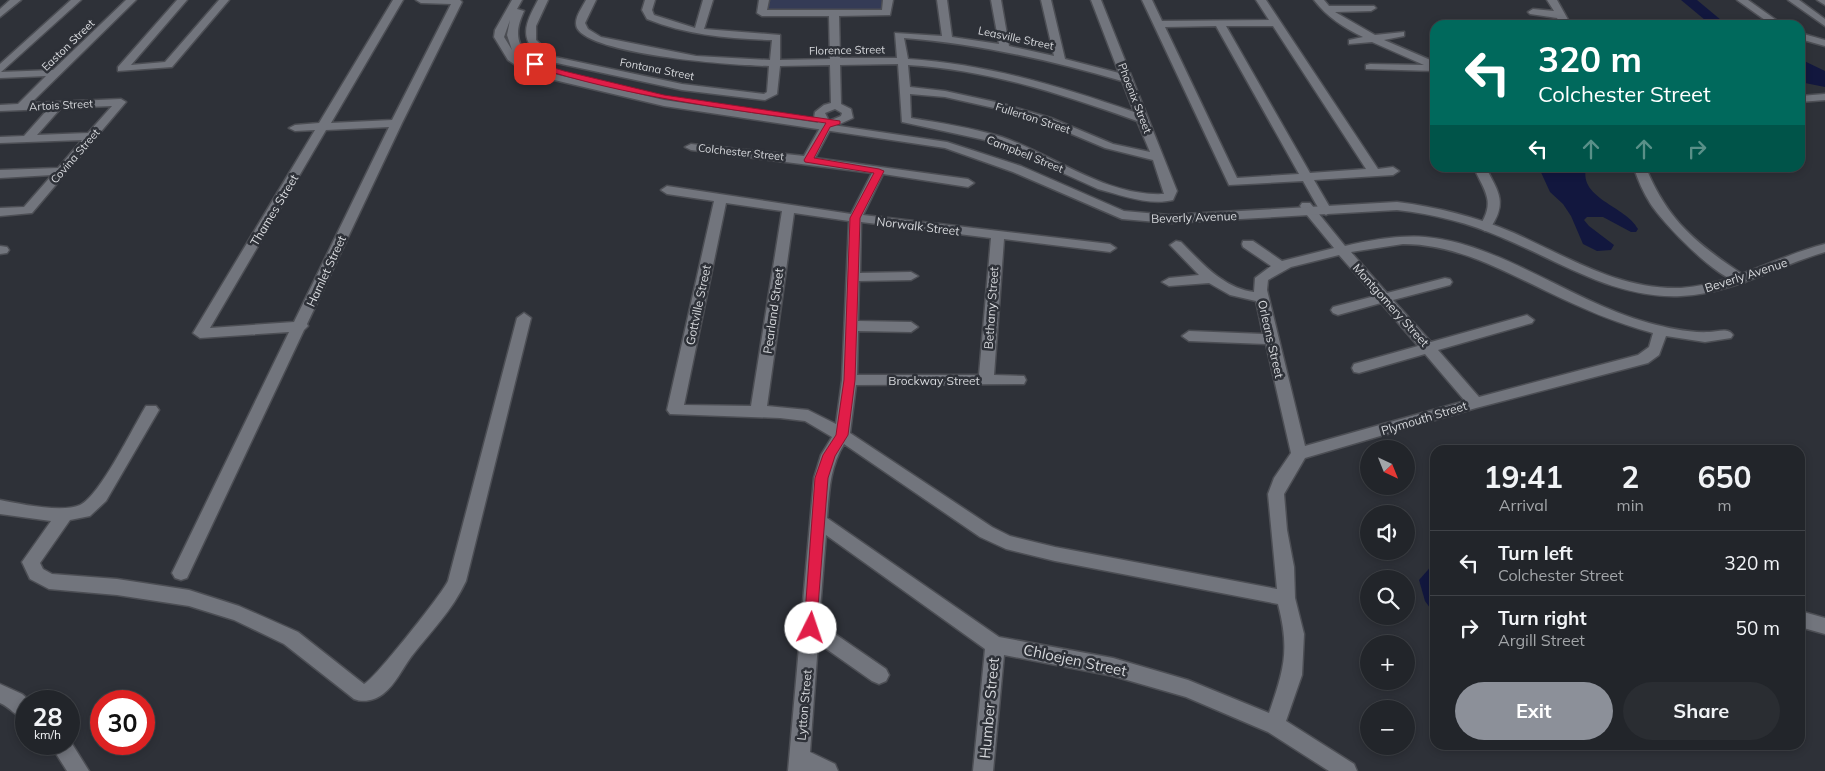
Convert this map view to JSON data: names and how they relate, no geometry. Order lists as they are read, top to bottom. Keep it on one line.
{"streets":{"street":["Leasville Street","Easton Street","Florence Street","Fontana Street","Phoenix Street","Artois Street","Fullerton Street","Colchester Street","Campbell Street","Covina Street","Thames Street","Beverly Avenue","Norwalk Street","Hamlet Street","Gottville Street","Montgomery Street","Bethany Street","Pearland Street","Orleans Street","Brockway Street","Plymouth Street","Chloejen Street","Lytton Street","Humber Street"]},"crossings":[["Leasville Street","Phoenix Street"],["Leasville Street","Campbell Street"],["Easton Street","Artois Street"],["Florence Street","Fontana Street"],["Florence Street","Phoenix Street"],["Florence Street","Campbell Street"],["Phoenix Street","Fullerton Street"],["Phoenix Street","Campbell Street"],["Artois Street","Covina Street"],["Fullerton Street","Campbell Street"],["Colchester Street","Lytton Street"],["Thames Street","Hamlet Street"],["Beverly Avenue","Montgomery Street"],["Norwalk Street","Gottville Street"],["Norwalk Street","Bethany Street"],["Norwalk Street","Pearland Street"],["Norwalk Street","Lytton Street"],["Gottville Street","Pearland Street"],["Montgomery Street","Orleans Street"],["Montgomery Street","Plymouth Street"],["Bethany Street","Brockway Street"],["Orleans Street","Plymouth Street"],["Brockway Street","Lytton Street"],["Chloejen Street","Lytton Street"],["Chloejen Street","Humber Street"]],"north":"bottom right","page":{"turn":["320 m","Colchester Street"],"map_buttons":["+","−"],"eta":["19:41","Arrival","2","min","650","m"],"list":[{"name":"Turn left","note":"Colchester Street","value":"320 m"},{"name":"Turn right","note":"Argill Street","value":"50 m"}],"buttons":["Exit","Share"],"speed":"28 km/h","limit":"30"}}
